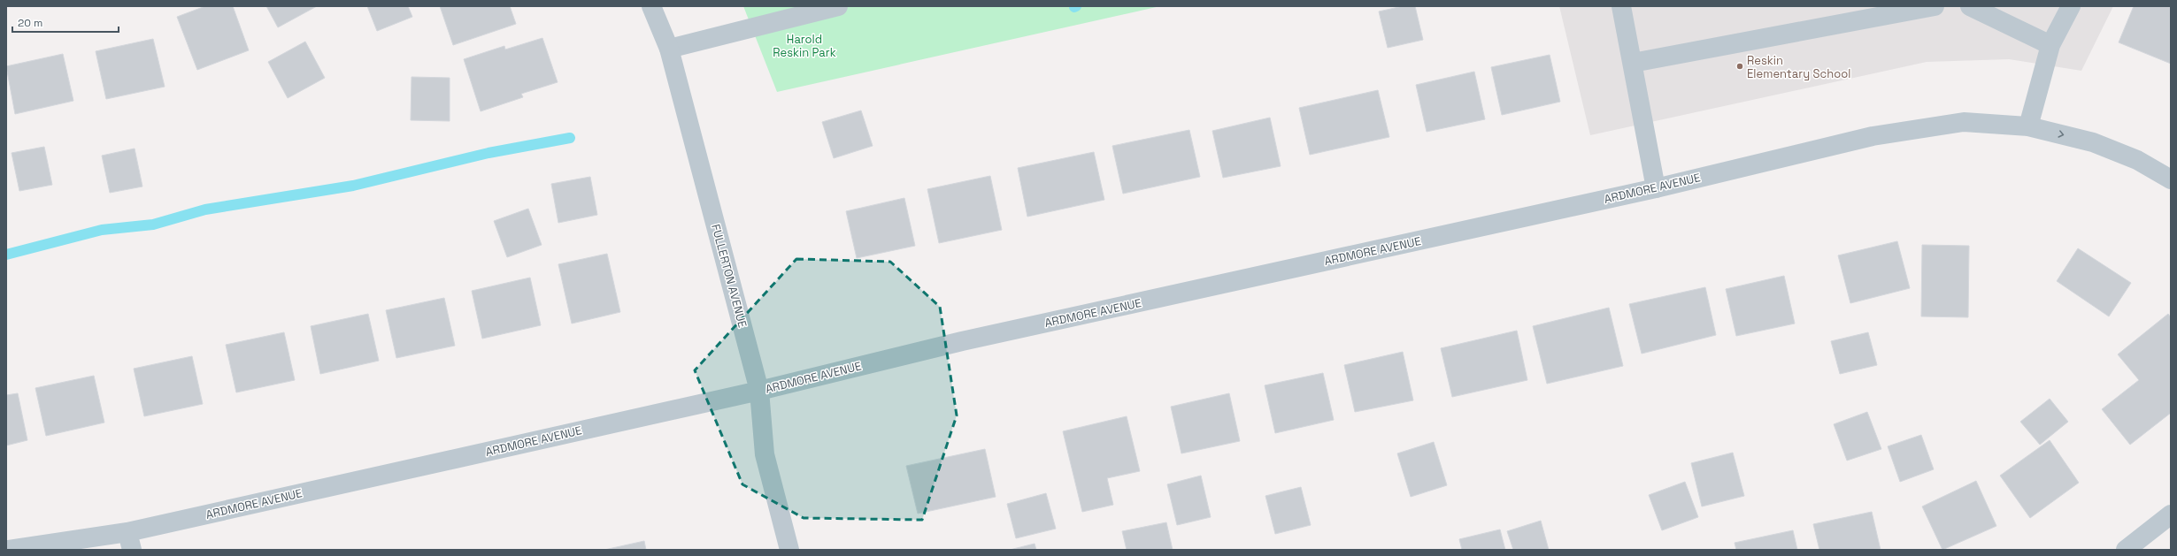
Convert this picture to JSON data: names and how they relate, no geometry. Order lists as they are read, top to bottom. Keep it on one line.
{"streets":{"street":["ARDMORE AVENUE","FULLERTON AVENUE"]},"crossings":[["ARDMORE AVENUE","FULLERTON AVENUE"]],"parks":["Harold Reskin Park"],"places":["Reskin Elementary School"],"scale_bar":"20 m"}
